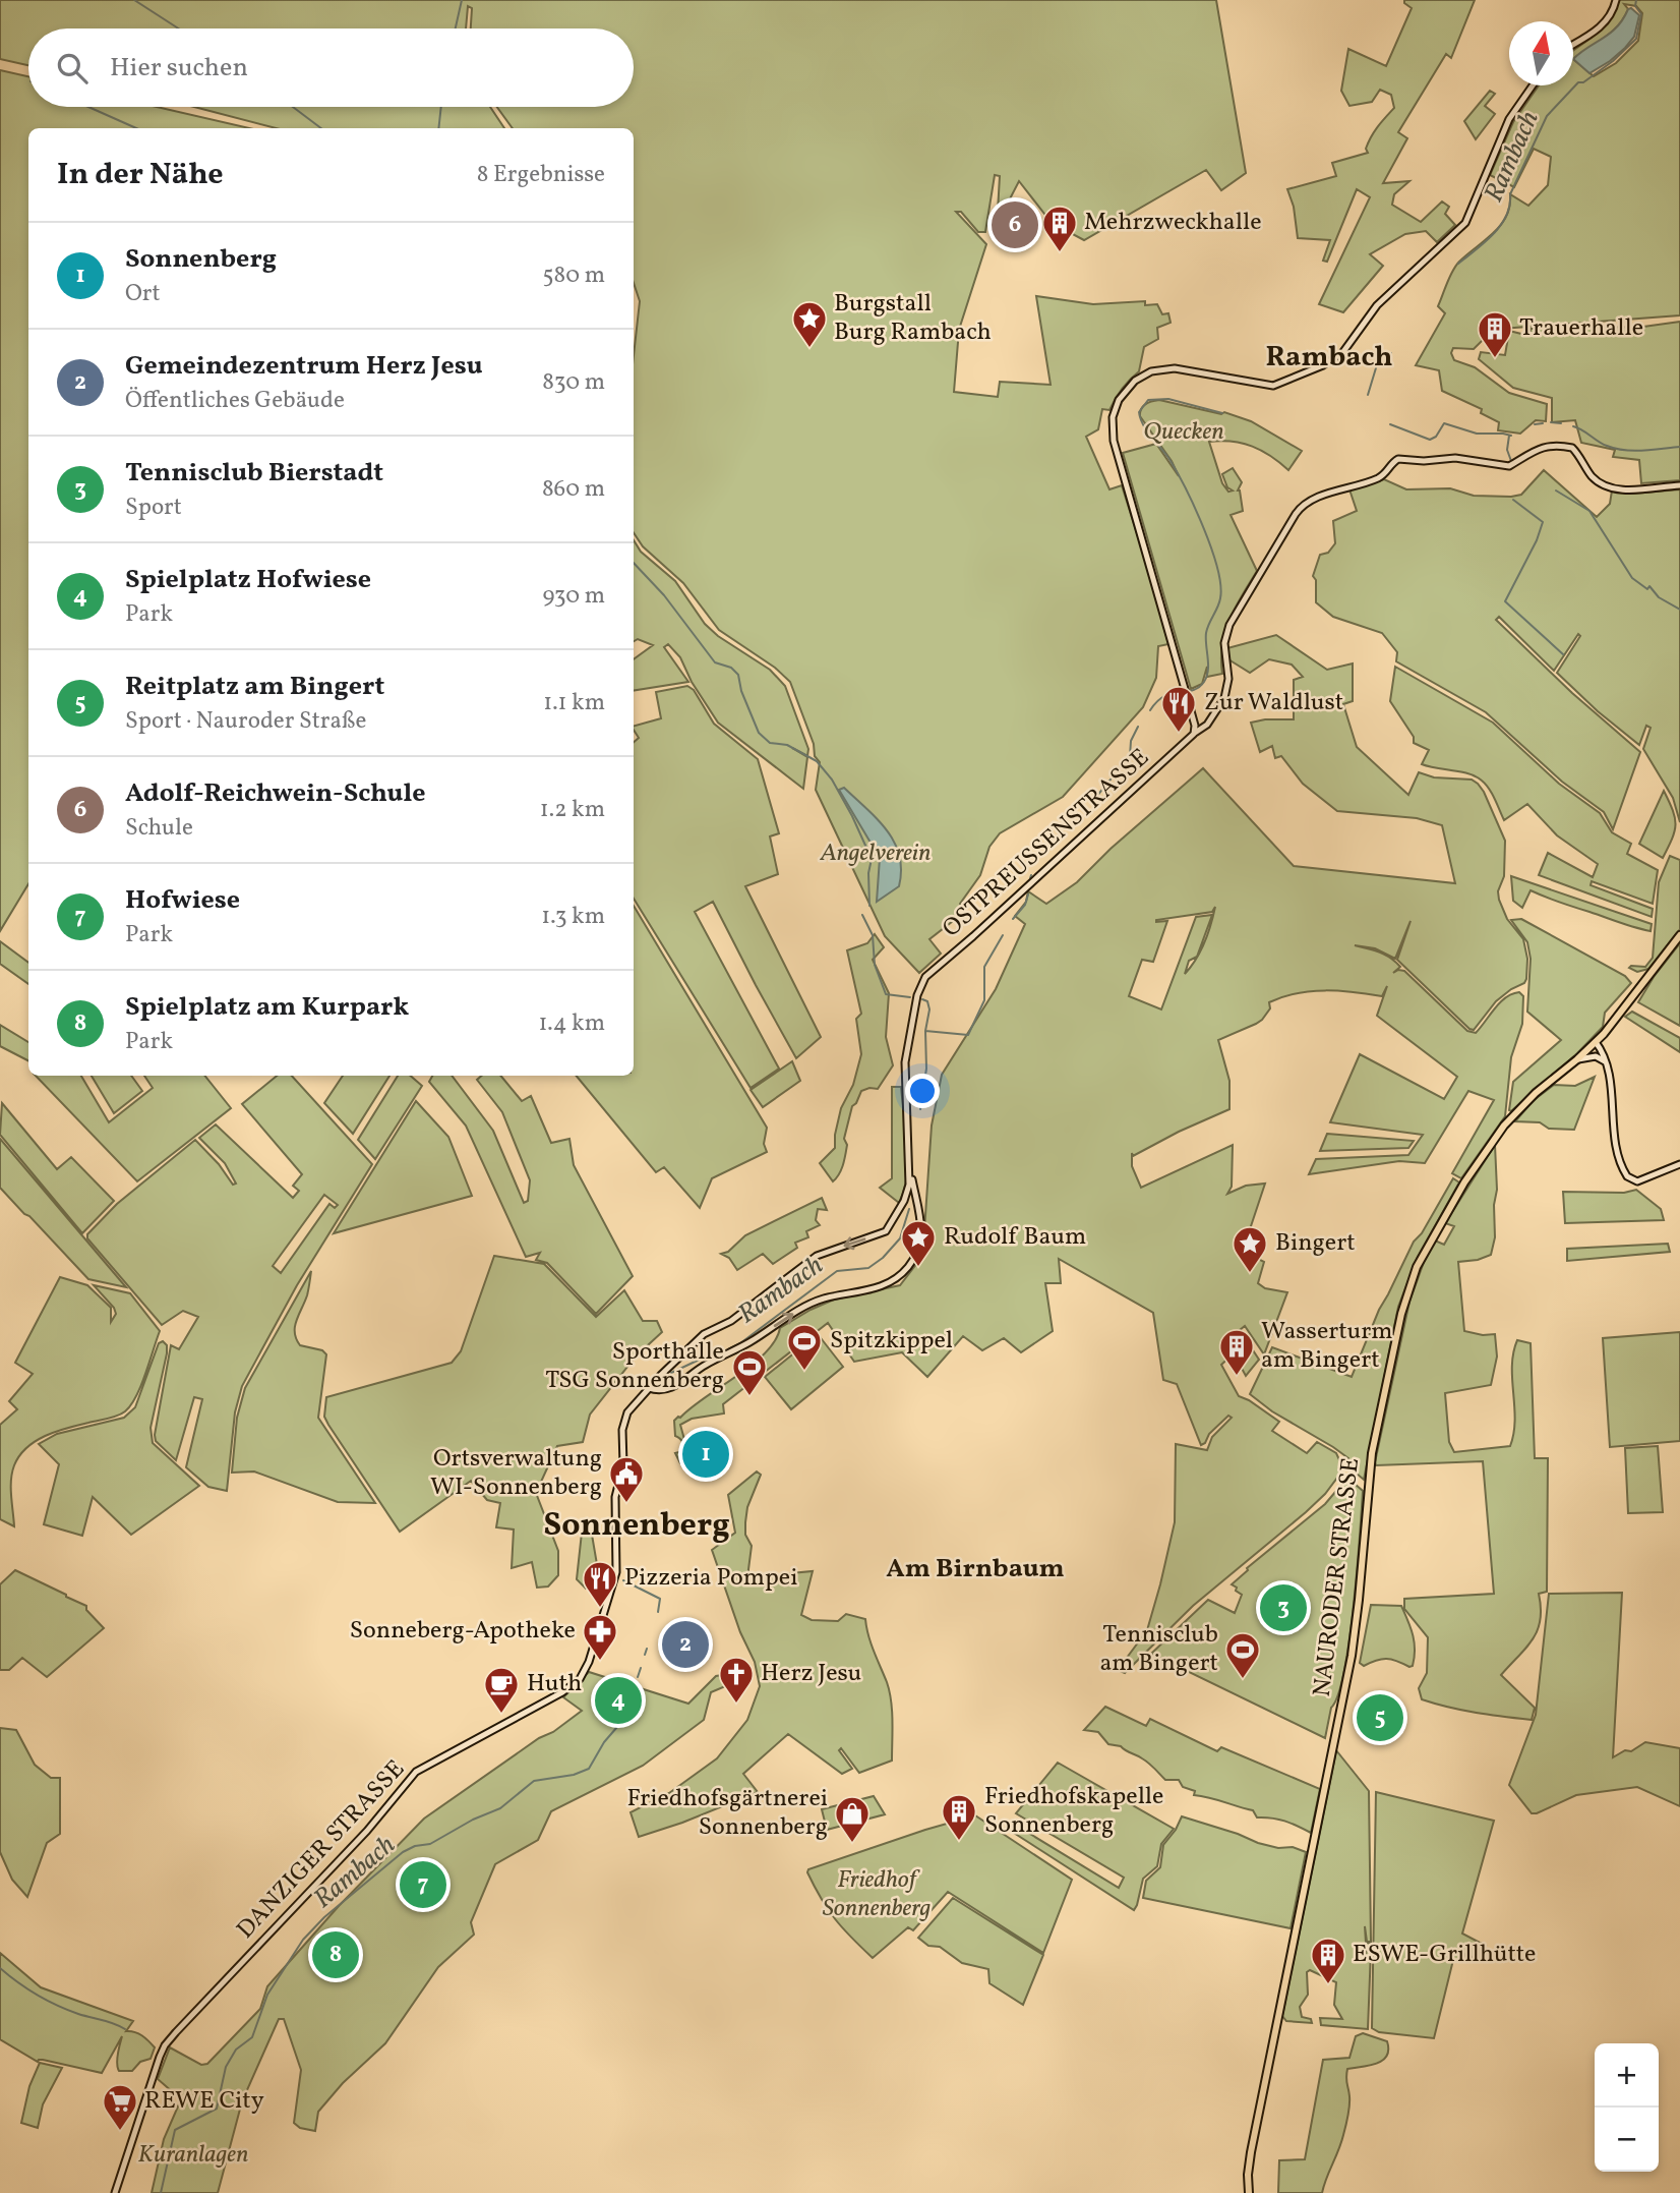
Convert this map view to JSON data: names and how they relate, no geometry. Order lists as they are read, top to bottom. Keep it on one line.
{"streets":{"main road":["OSTPREUSSENSTRASSE","NAURODER STRASSE","DANZIGER STRASSE"]},"crossings":[["OSTPREUSSENSTRASSE","DANZIGER STRASSE"]],"districts":["Rambach","Sonnenberg","Am Birnbaum"],"water":["Rambach"],"parks":["Quecken","Angelverein","Friedhof Sonnenberg","Kuranlagen"],"places":{"building":["Mehrzweckhalle","Trauerhalle","Wasserturm am Bingert","Friedhofskapelle Sonnenberg","ESWE-Grillhütte"],"place":["Burgstall Burg Rambach","Rudolf Baum","Bingert"],"restaurant":["Zur Waldlust","Pizzeria Pompei"],"sports":["Spitzkippel","Sporthalle TSG Sonnenberg","Tennisclub am Bingert"],"public building":["Ortsverwaltung WI-Sonnenberg"],"pharmacy":["Sonneberg-Apotheke"],"church":["Herz Jesu"],"cafe":["Huth"],"shop":["Friedhofsgärtnerei Sonnenberg"],"supermarket":["REWE City"]},"north":"top","page":{"search":"Hier suchen","heading":["In der Nähe","8 Ergebnisse"],"pins":["6","1","3","2","4","5","7","8"],"list":[{"mark":"1","name":"Sonnenberg","note":"Ort","value":"580 m"},{"mark":"2","name":"Gemeindezentrum Herz Jesu","note":"Öffentliches Gebäude","value":"830 m"},{"mark":"3","name":"Tennisclub Bierstadt","note":"Sport","value":"860 m"},{"mark":"4","name":"Spielplatz Hofwiese","note":"Park","value":"930 m"},{"mark":"5","name":"Reitplatz am Bingert","note":"Sport · Nauroder Straße","value":"1.1 km"},{"mark":"6","name":"Adolf-Reichwein-Schule","note":"Schule","value":"1.2 km"},{"mark":"7","name":"Hofwiese","note":"Park","value":"1.3 km"},{"mark":"8","name":"Spielplatz am Kurpark","note":"Park","value":"1.4 km"}],"map_buttons":["+","−"]}}
